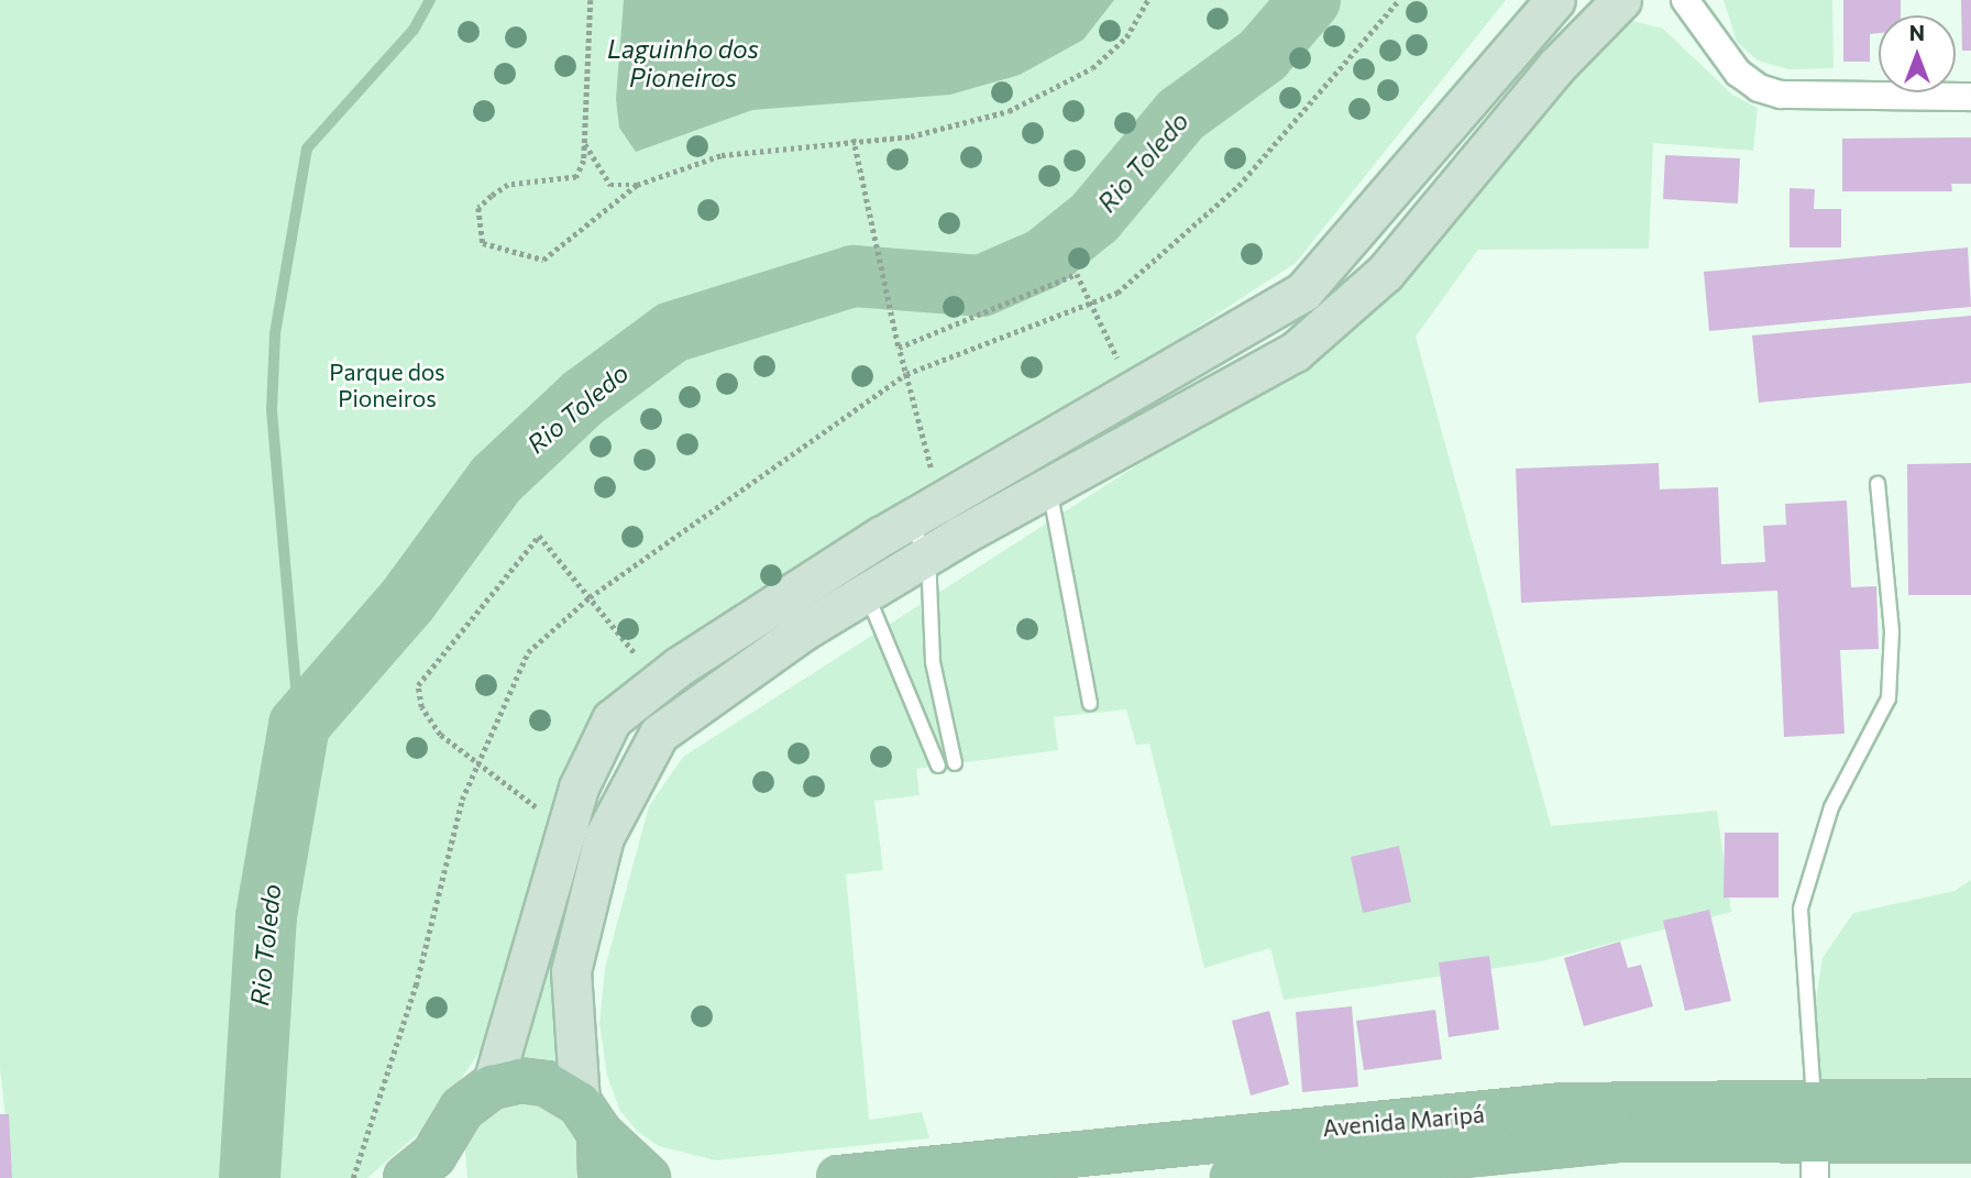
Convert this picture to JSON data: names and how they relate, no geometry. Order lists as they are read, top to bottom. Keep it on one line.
{"streets":{"main road":["Avenida Maripá"]},"water":["Laguinho dos Pioneiros","Rio Toledo"],"parks":["Parque dos Pioneiros"],"north":"top"}
